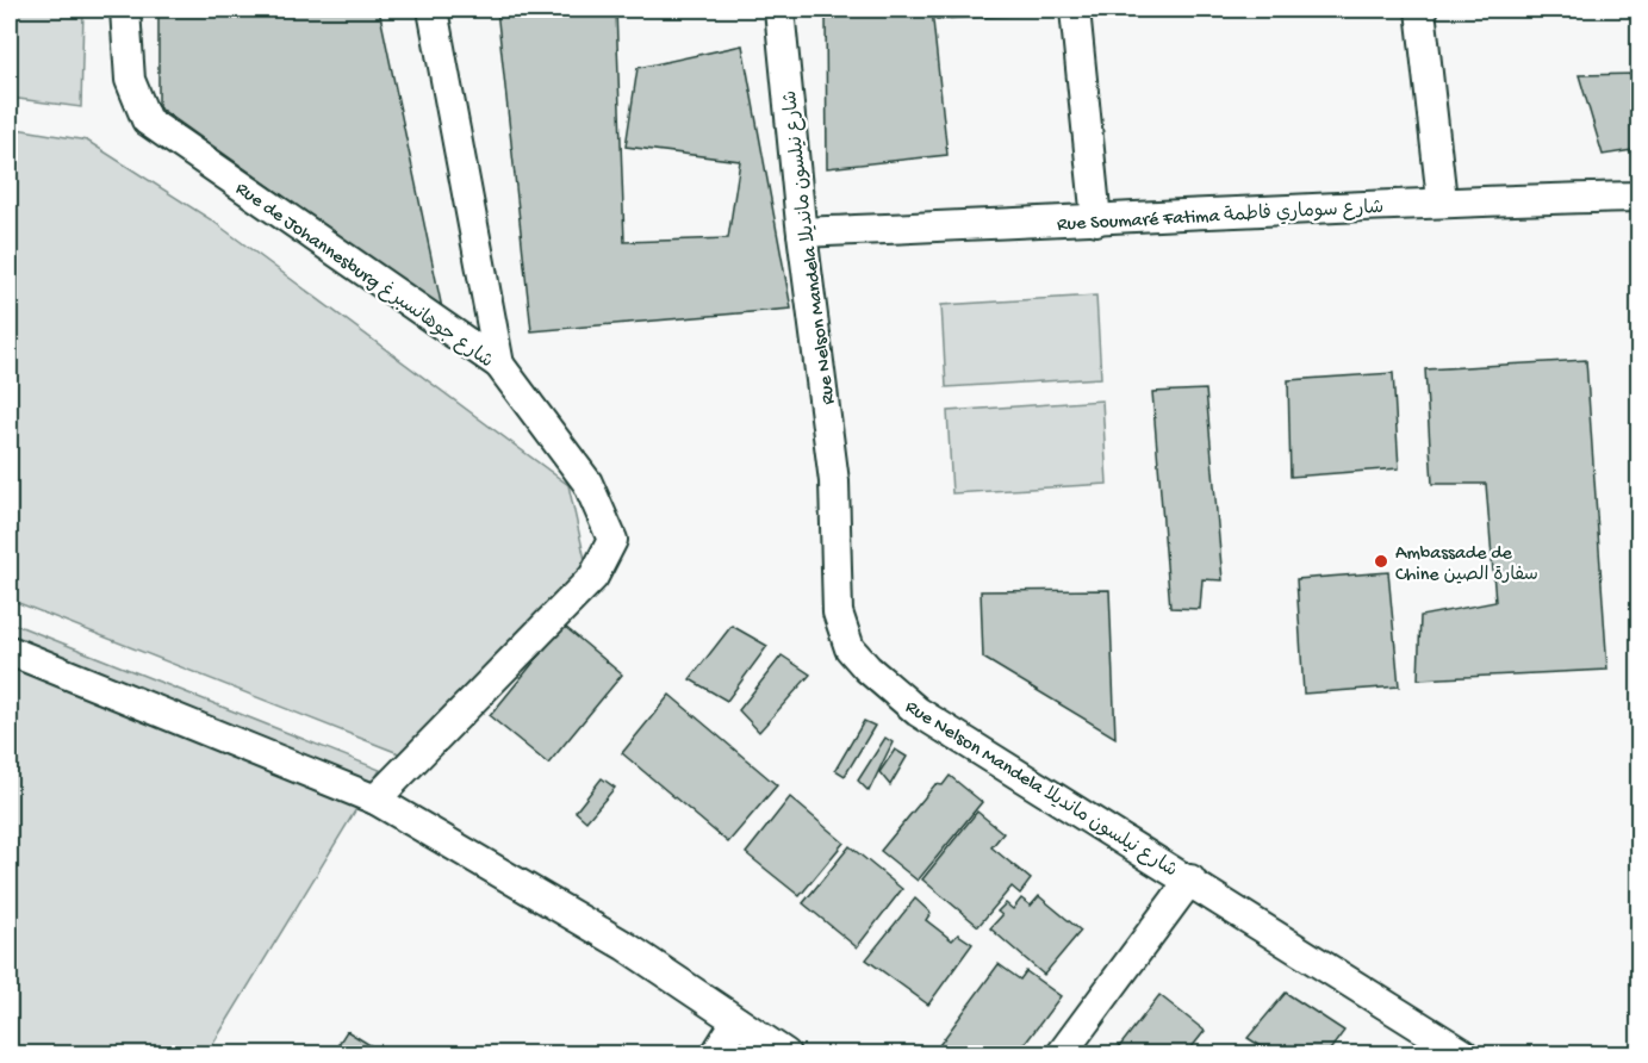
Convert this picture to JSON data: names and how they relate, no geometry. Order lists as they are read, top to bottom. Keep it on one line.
{"streets":{"street":["Rue Soumaré Fatima شارع سوماري فاطمة","Rue Nelson Mandela شارع نيلسون مانديلا","Rue de Johannesburg شارع جوهانسبرغ"]},"crossings":[["Rue Soumaré Fatima شارع سوماري فاطمة","Rue Nelson Mandela شارع نيلسون مانديلا"]],"places":["Ambassade de Chine سفارة الصين"]}
